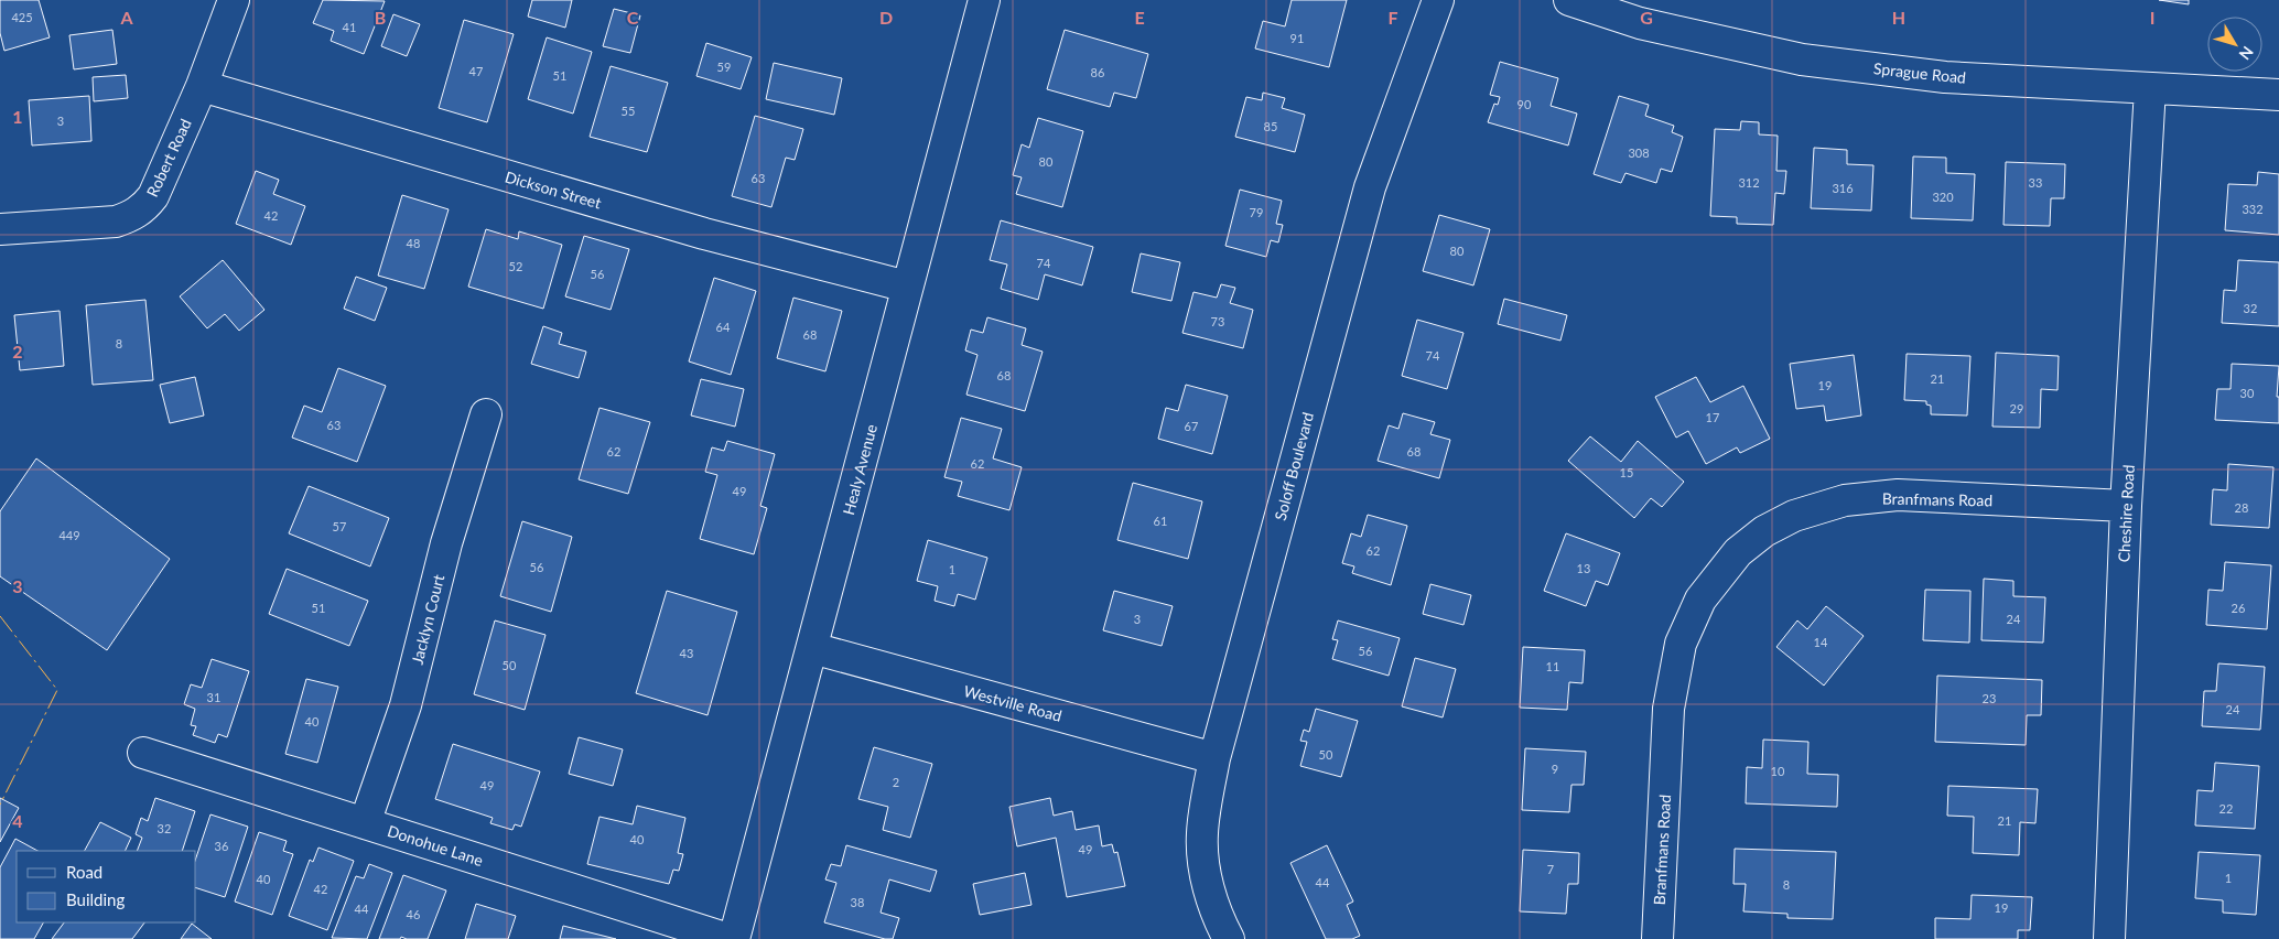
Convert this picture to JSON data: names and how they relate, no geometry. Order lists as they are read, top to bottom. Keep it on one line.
{"streets":{"street":["Sprague Road","Robert Road","Dickson Street","Soloff Boulevard","Healy Avenue","Branfmans Road","Cheshire Road","Jacklyn Court","Westville Road","Donohue Lane"]},"crossings":[["Sprague Road","Cheshire Road"],["Robert Road","Dickson Street"],["Dickson Street","Healy Avenue"],["Soloff Boulevard","Westville Road"],["Healy Avenue","Westville Road"],["Branfmans Road","Cheshire Road"],["Jacklyn Court","Donohue Lane"]],"house_numbers":["425","41","91","59","47","86","51","90","55","3","85","308","80","63","312","33","316","320","332","79","42","48","80","74","52","56","32","73","64","68","8","74","68","21","19","30","29","17","63","67","62","68","62","15","49","28","61","57","449","62","56","13","1","51","26","3","24","14","56","43","50","11","31","23","24","40","50","9","10","2","49","22","21","32","40","36","49","7","1","40","44","8","42","38","19","44","46"],"legend":["Road","Building"],"north":"bottom right","grid":{"columns":["A","B","C","D","E","F","G","H","I"],"rows":["1","2","3","4"]}}
